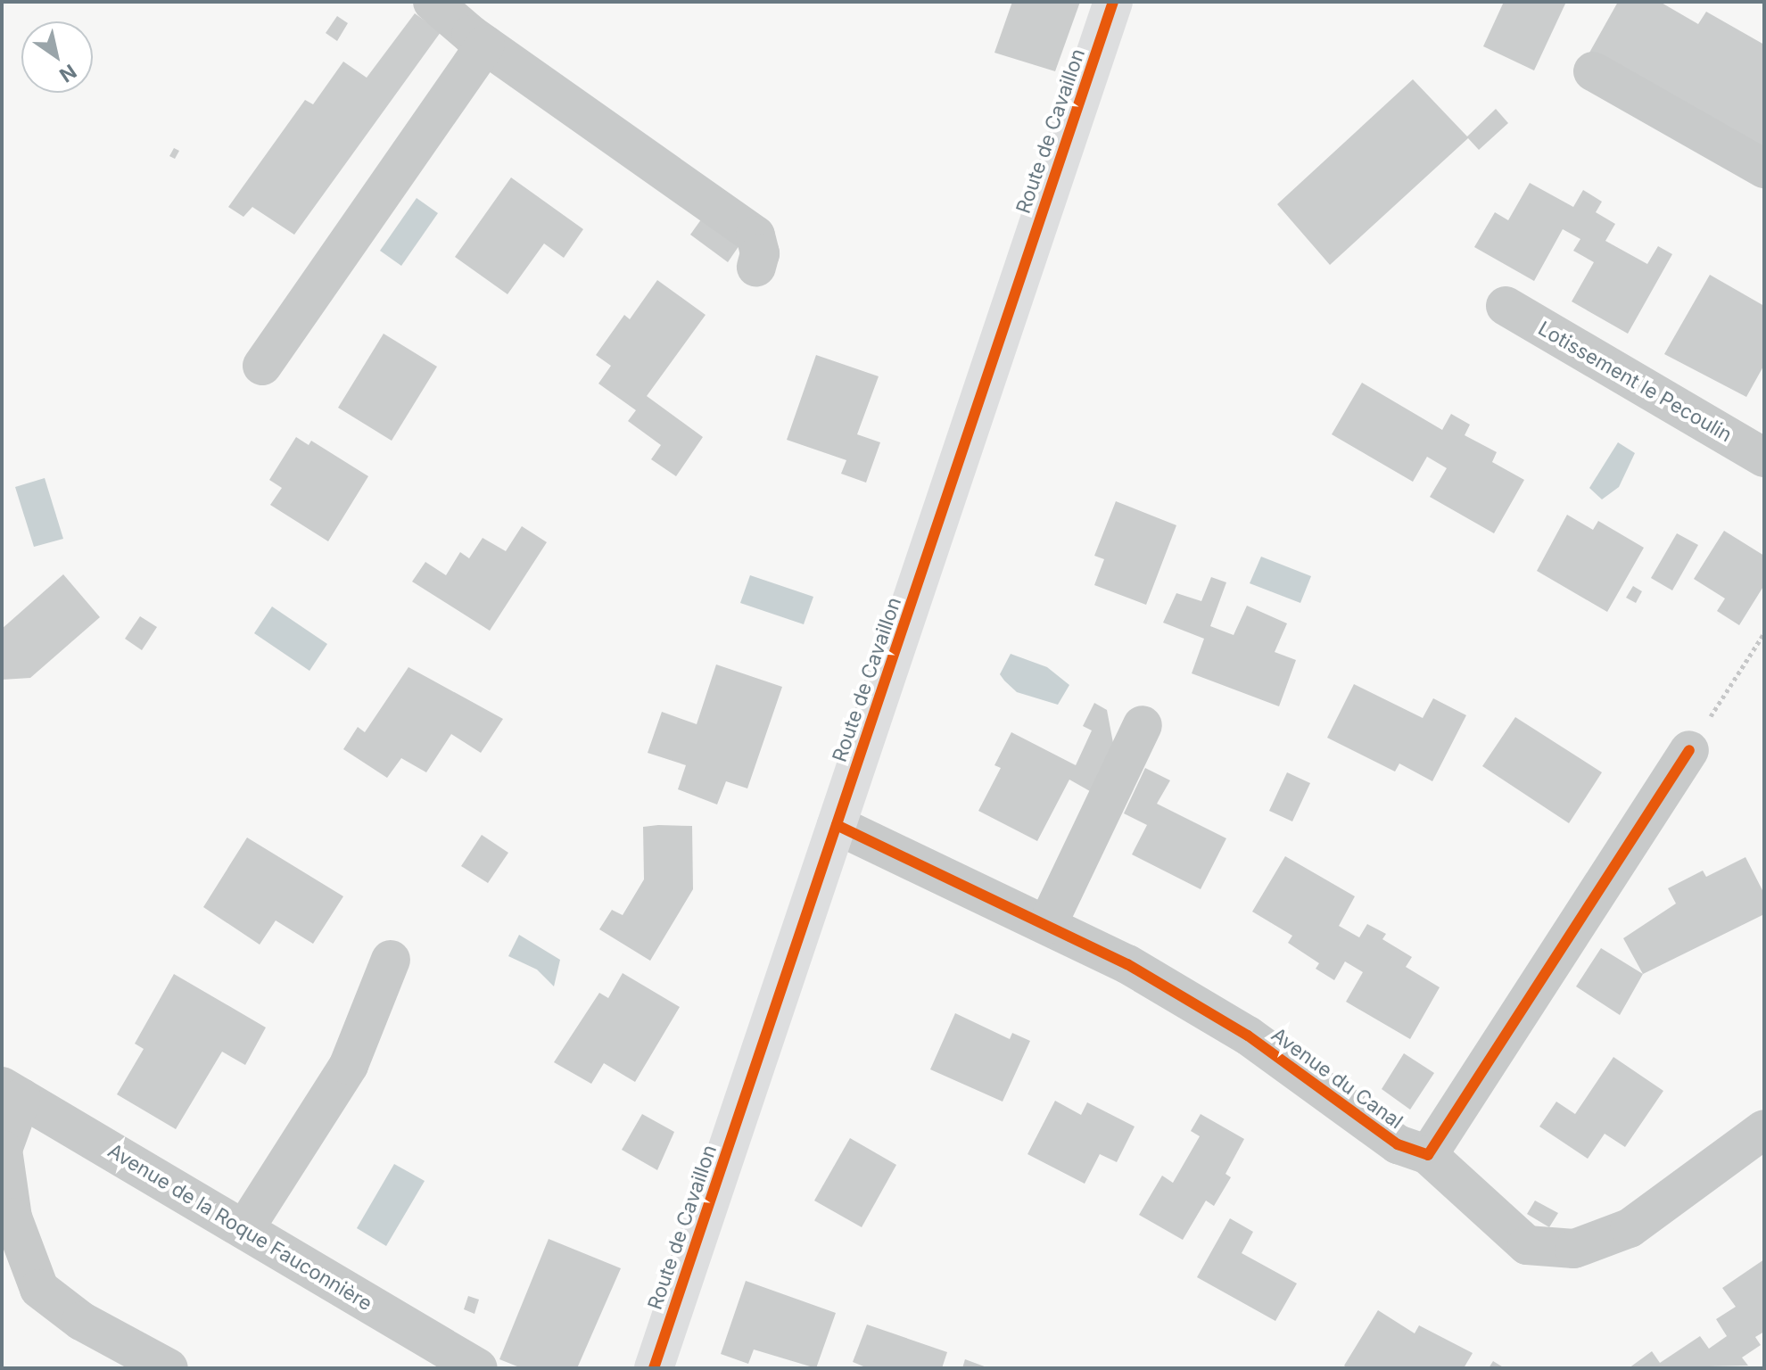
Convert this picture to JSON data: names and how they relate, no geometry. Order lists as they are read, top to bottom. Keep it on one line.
{"streets":{"main road":["Route de Cavaillon"],"street":["Lotissement le Pecoulin","Avenue du Canal","Avenue de la Roque Fauconnière"]},"crossings":[["Route de Cavaillon","Avenue du Canal"]],"north":"bottom right"}
